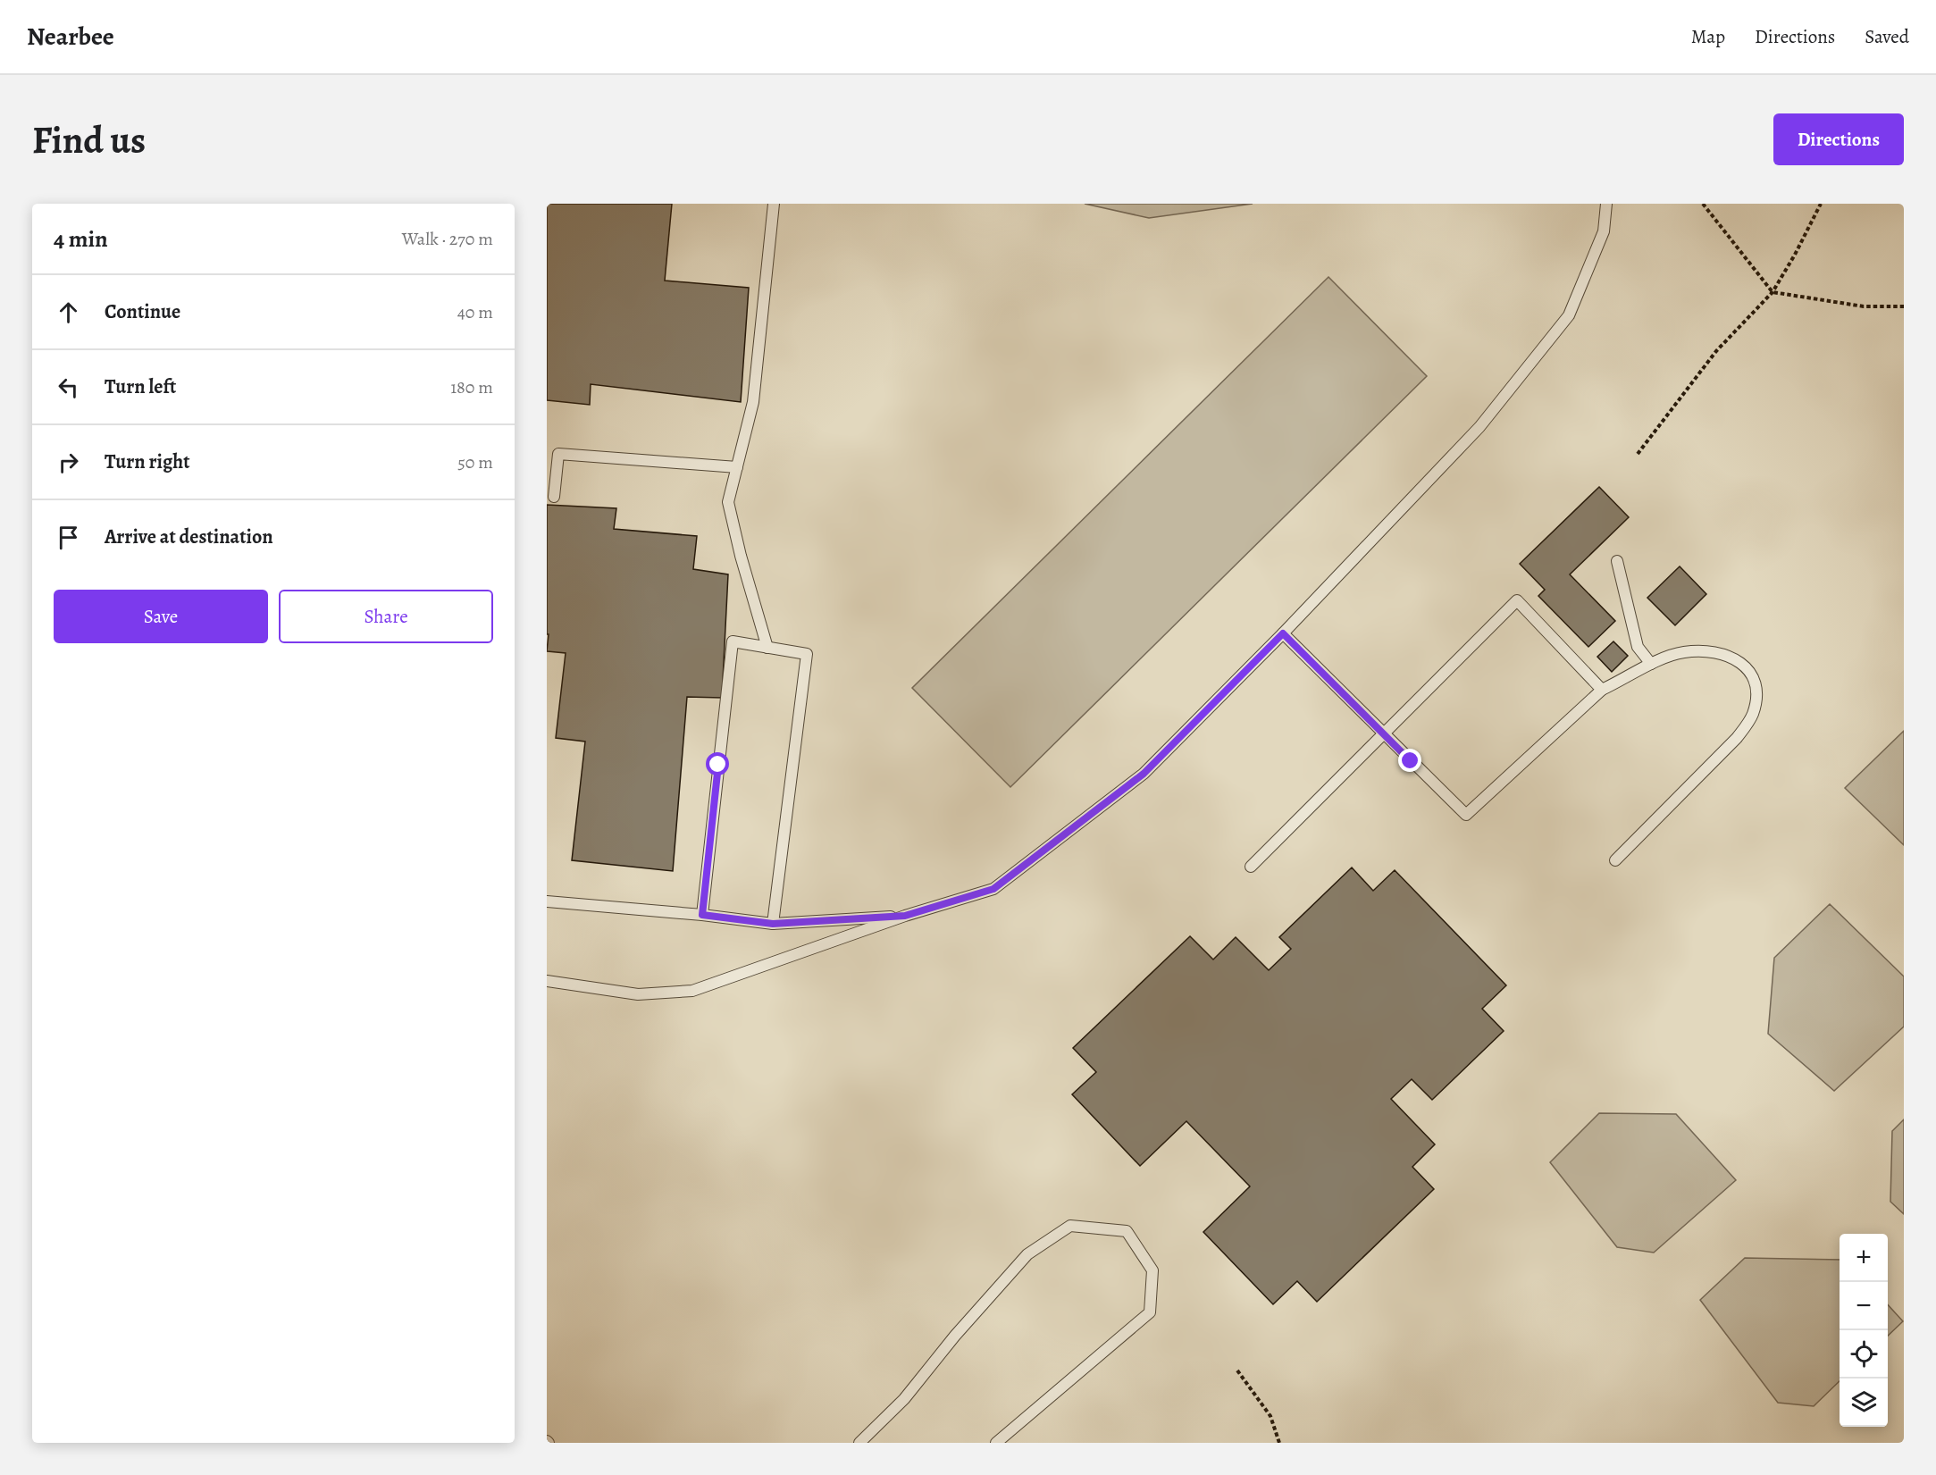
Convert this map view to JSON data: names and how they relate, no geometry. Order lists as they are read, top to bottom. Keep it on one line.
{"page":{"header":"Nearbee","nav":["Map","Directions","Saved"],"buttons":["Directions",["Save","Share"]],"title":"Find us","heading":["4 min","Walk · 270 m"],"list":[["Continue","40 m"],["Turn left","180 m"],["Turn right","50 m"],"Arrive at destination"],"map_buttons":["+","−"]}}
